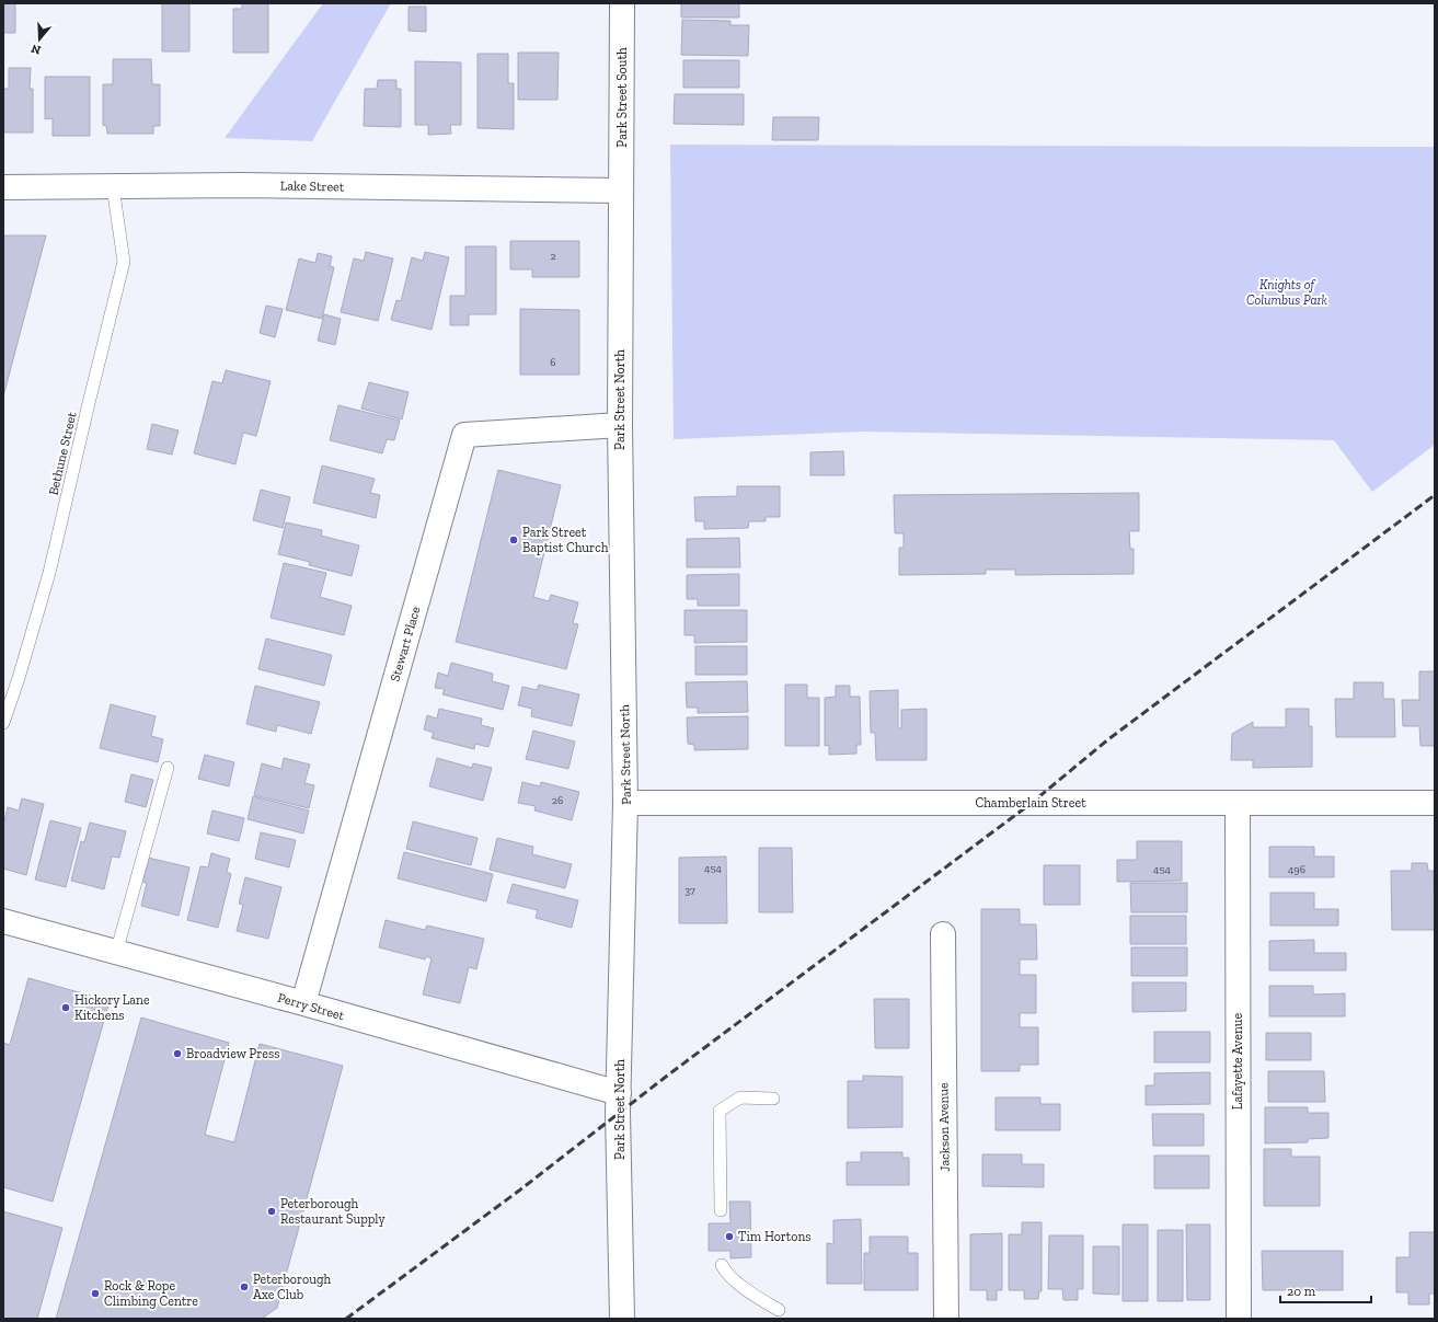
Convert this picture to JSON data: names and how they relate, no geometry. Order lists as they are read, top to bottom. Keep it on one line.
{"streets":{"street":["Park Street South","Lake Street","Park Street North","Stewart Place","Chamberlain Street","Perry Street","Lafayette Avenue","Jackson Avenue"],"lane":["Bethune Street"]},"crossings":[["Park Street South","Lake Street"],["Park Street South","Park Street North"],["Lake Street","Park Street North"],["Lake Street","Bethune Street"],["Park Street North","Stewart Place"],["Park Street North","Chamberlain Street"],["Park Street North","Perry Street"],["Stewart Place","Perry Street"],["Chamberlain Street","Lafayette Avenue"]],"parks":["Knights of Columbus Park"],"places":["Park Street Baptist Church","Hickory Lane Kitchens","Broadview Press","Peterborough Restaurant Supply","Tim Hortons","Peterborough Axe Club","Rock & Rope Climbing Centre"],"house_numbers":["2","6","26","454","454","496","37"],"scale_bar":"20 m","north":"bottom"}
